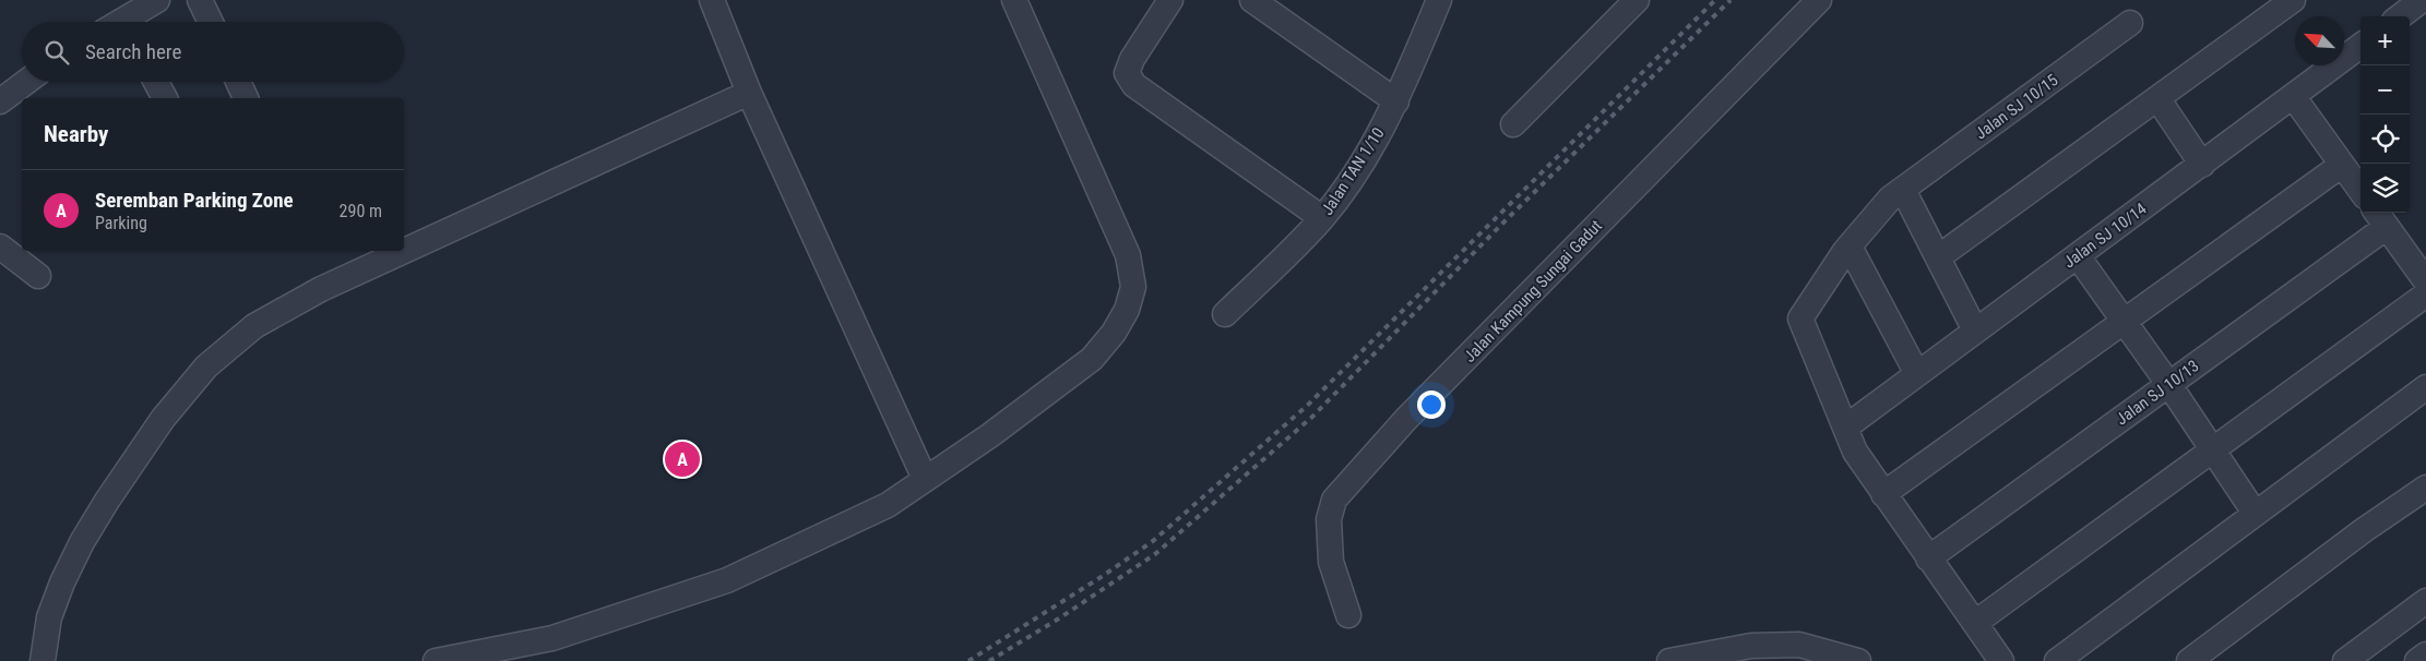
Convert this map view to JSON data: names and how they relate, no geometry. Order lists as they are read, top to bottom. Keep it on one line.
{"streets":{"street":["Jalan SJ 10/15","Jalan TAN 1/10","Jalan SJ 10/14","Jalan Kampung Sungai Gadut","Jalan SJ 10/13"]},"crossings":[["Jalan SJ 10/15","Jalan SJ 10/14"]],"north":"top left","page":{"map_buttons":["+","−"],"search":"Search here","heading":"Nearby","list":[{"mark":"A","name":"Seremban Parking Zone","note":"Parking","value":"290 m"}],"pins":"A"}}
